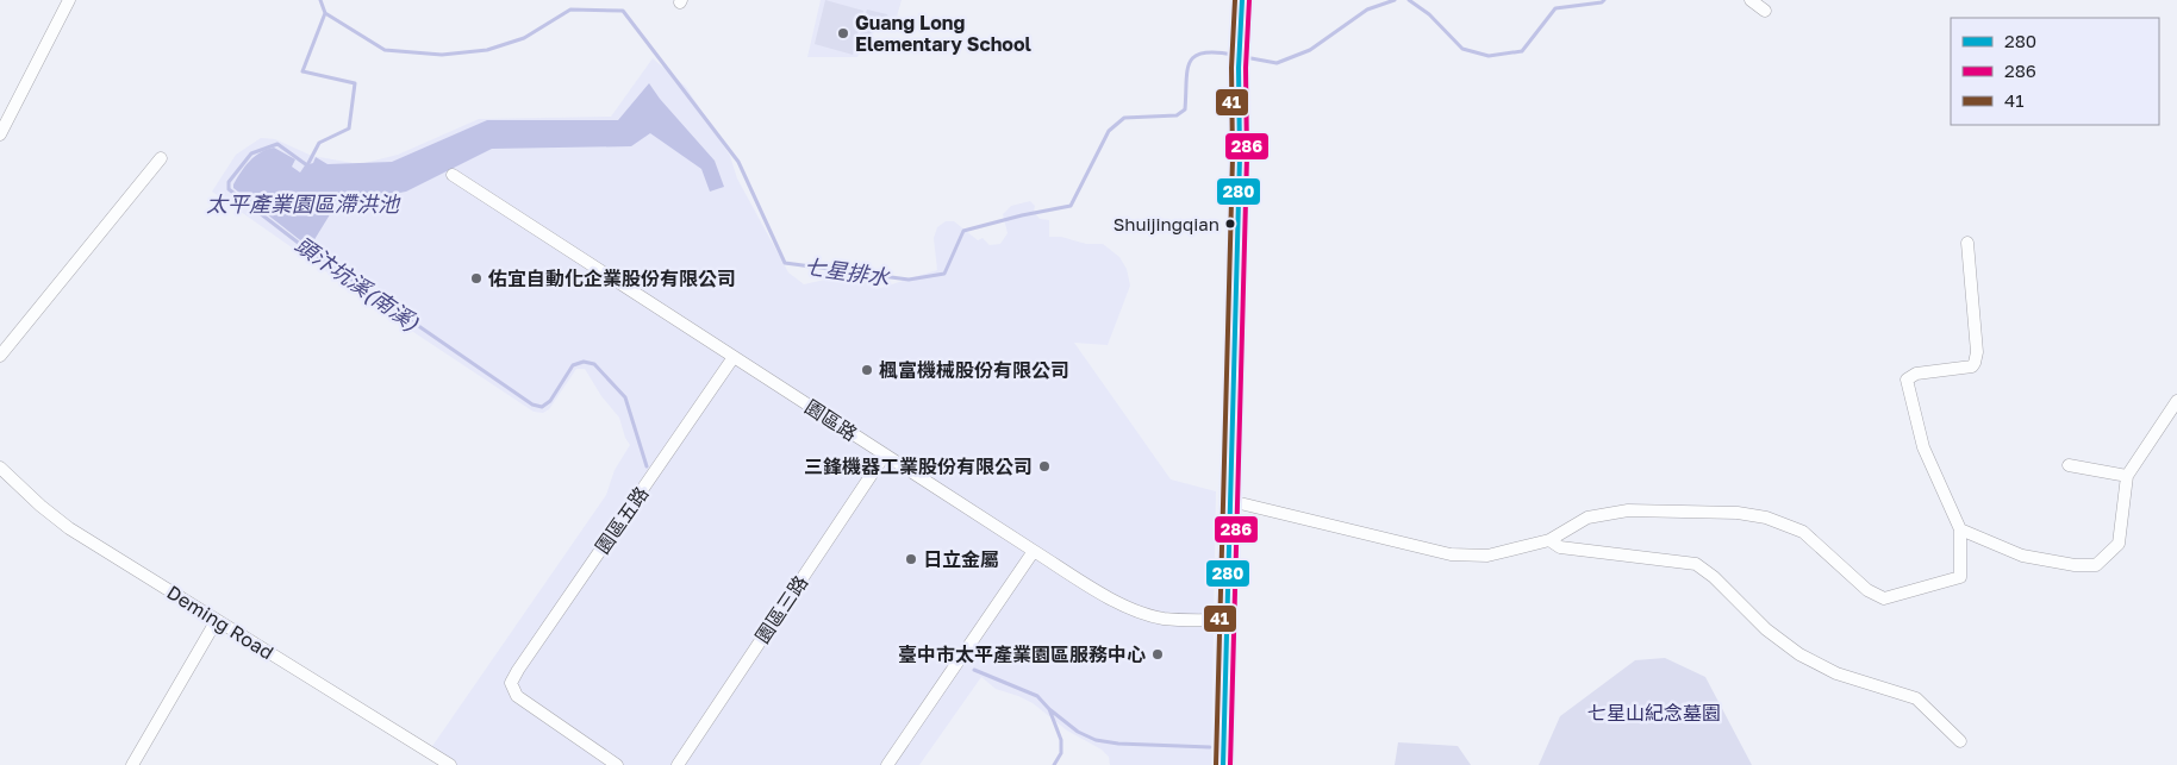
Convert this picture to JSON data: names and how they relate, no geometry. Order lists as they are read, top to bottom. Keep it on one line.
{"streets":{"street":["園區路","園區五路","園區三路","Deming Road"]},"crossings":[["園區路","園區五路"],["園區路","園區三路"]],"water":["太平產業園區滯洪池","七星排水","頭汴坑溪(南溪)"],"parks":["七星山紀念墓園"],"places":["Guang Long Elementary School","Shuijingqian","佑宜自動化企業股份有限公司","楓富機械股份有限公司","三鋒機器工業股份有限公司","日立金屬","臺中市太平產業園區服務中心"],"lines":["transit line 280","transit line 286","transit line 41"],"legend":["280","286","41"]}
